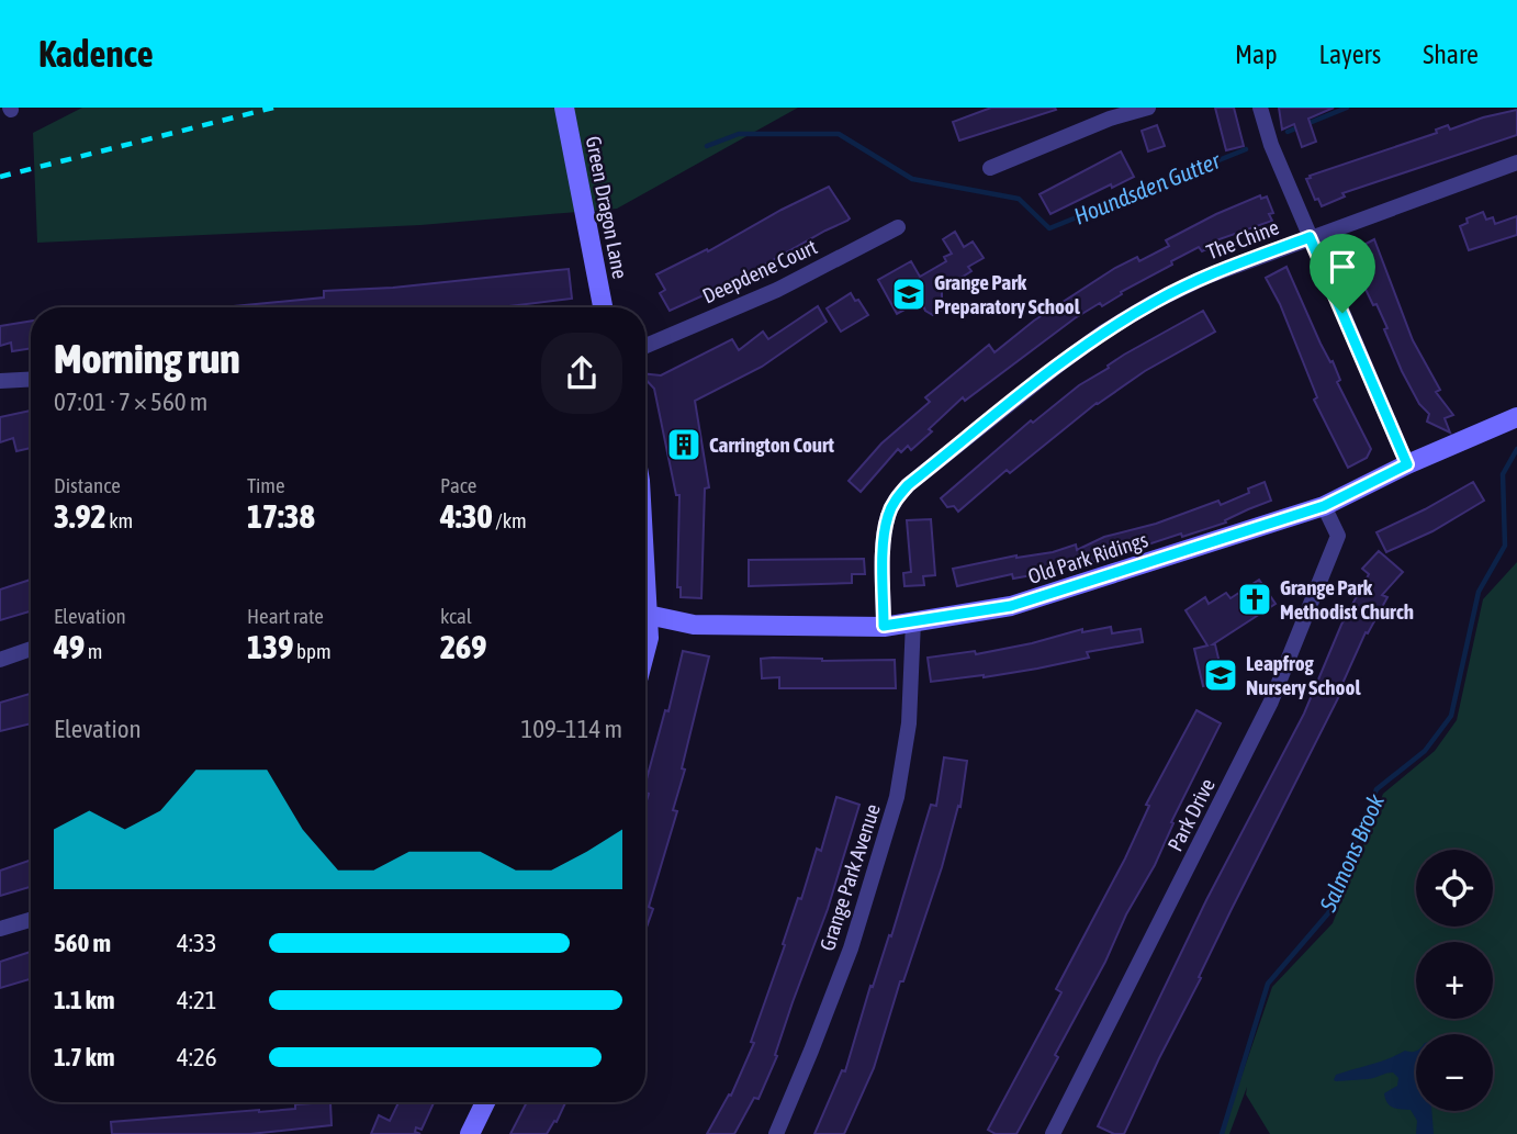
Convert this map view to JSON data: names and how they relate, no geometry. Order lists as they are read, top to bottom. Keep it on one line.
{"streets":{"street":["Green Dragon Lane","The Chine","Deepdene Court","Old Park Ridings","Park Drive","Grange Park Avenue"]},"crossings":[["The Chine","Old Park Ridings"],["Old Park Ridings","Park Drive"],["Old Park Ridings","Grange Park Avenue"]],"water":["Houndsden Gutter","Salmons Brook"],"places":{"school or university":["Grange Park Preparatory School","Leapfrog Nursery School"],"building":["Carrington Court"],"church":["Grange Park Methodist Church"]},"page":{"header":"Kadence","nav":["Map","Layers","Share"],"heading":["Morning run","07:01 · 7 × 560 m"],"stats":[["Distance","3.92 km"],["Time","17:38"],["Pace","4:30 /km"],["Elevation","49 m"],["Heart rate","139 bpm"],["kcal","269"]],"chart":["Elevation","109–114 m"],"map_buttons":["+","−"],"list":[{"name":"560 m","note":"4:33"},{"name":"1.1 km","note":"4:21"},{"name":"1.7 km","note":"4:26"}]}}
